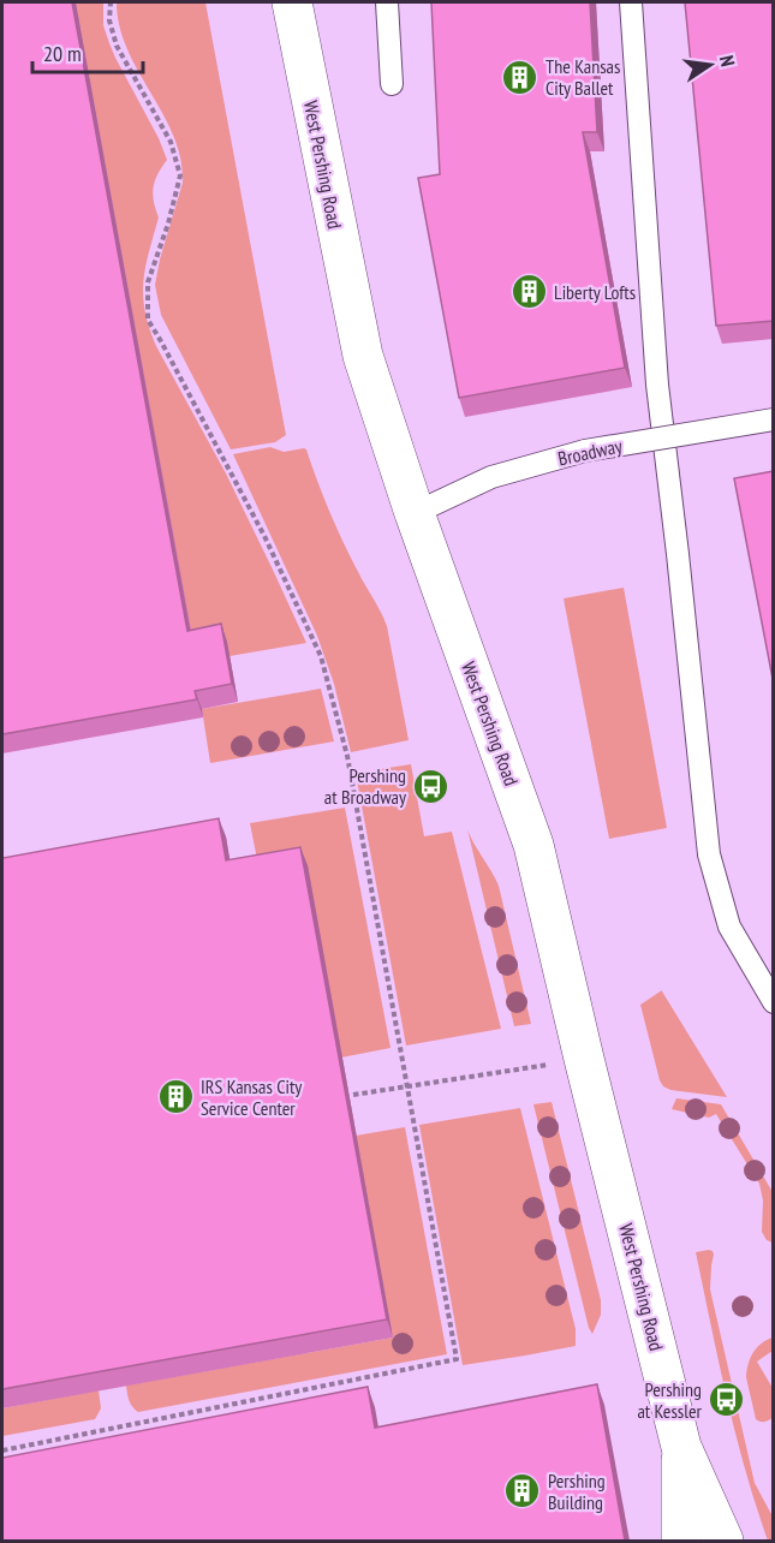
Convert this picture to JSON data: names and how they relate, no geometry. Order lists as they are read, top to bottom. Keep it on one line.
{"streets":{"main road":["West Pershing Road"],"lane":["Broadway"]},"crossings":[["West Pershing Road","Broadway"]],"places":{"building":["The Kansas City Ballet","Liberty Lofts","IRS Kansas City Service Center","Pershing Building"],"bus stop":["Pershing at Broadway","Pershing at Kessler"]},"scale_bar":"20 m","north":"right"}
